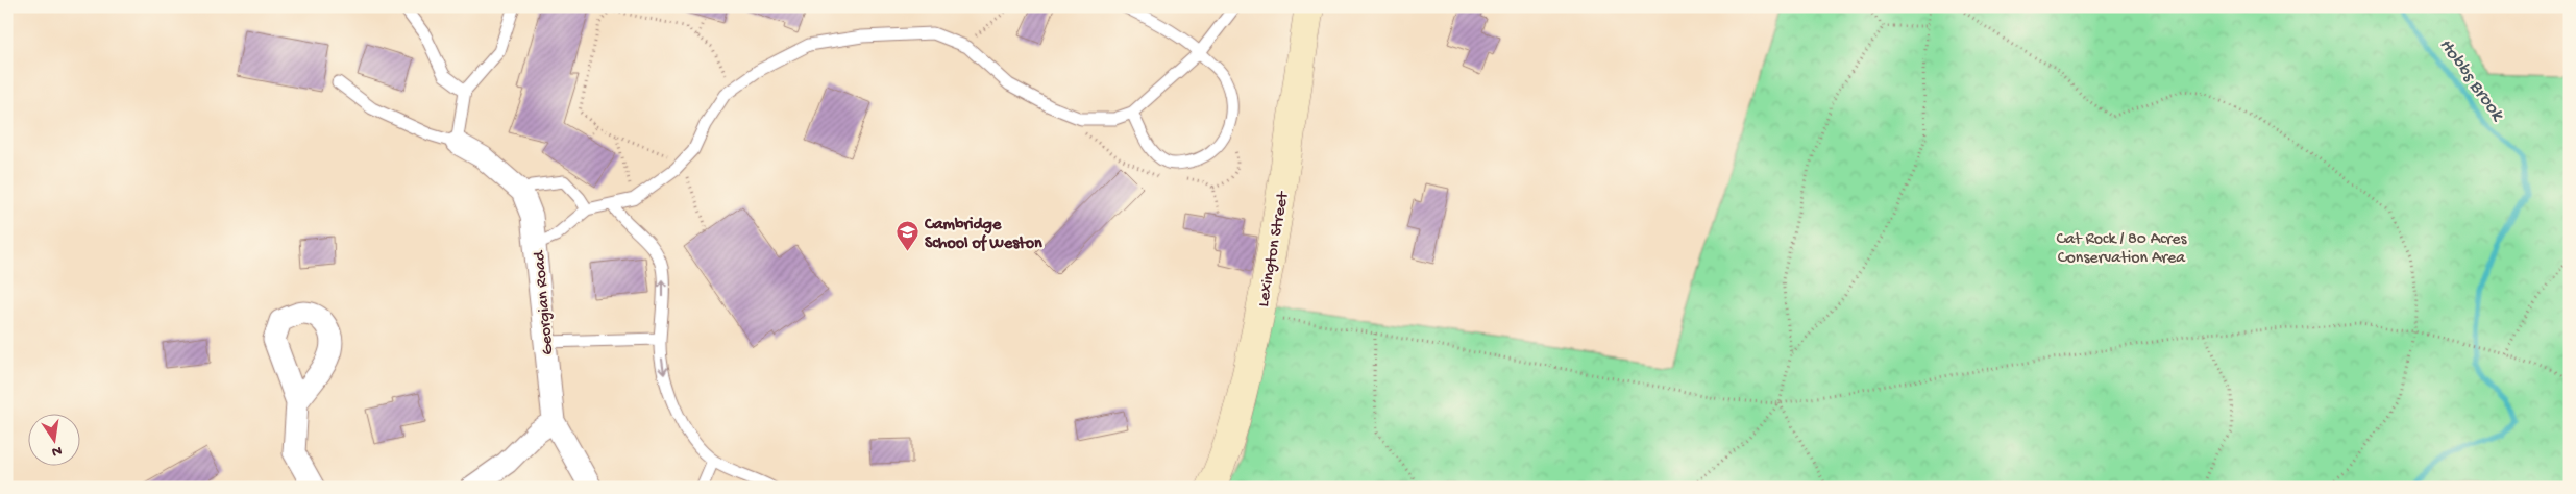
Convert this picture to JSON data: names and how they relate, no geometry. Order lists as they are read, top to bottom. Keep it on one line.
{"streets":{"street":["Lexington Street","Georgian Road"]},"water":["Hobbs Brook"],"parks":["Cat Rock / 80 Acres Conservation Area"],"places":{"school or university":["Cambridge School of Weston"]},"north":"bottom"}
